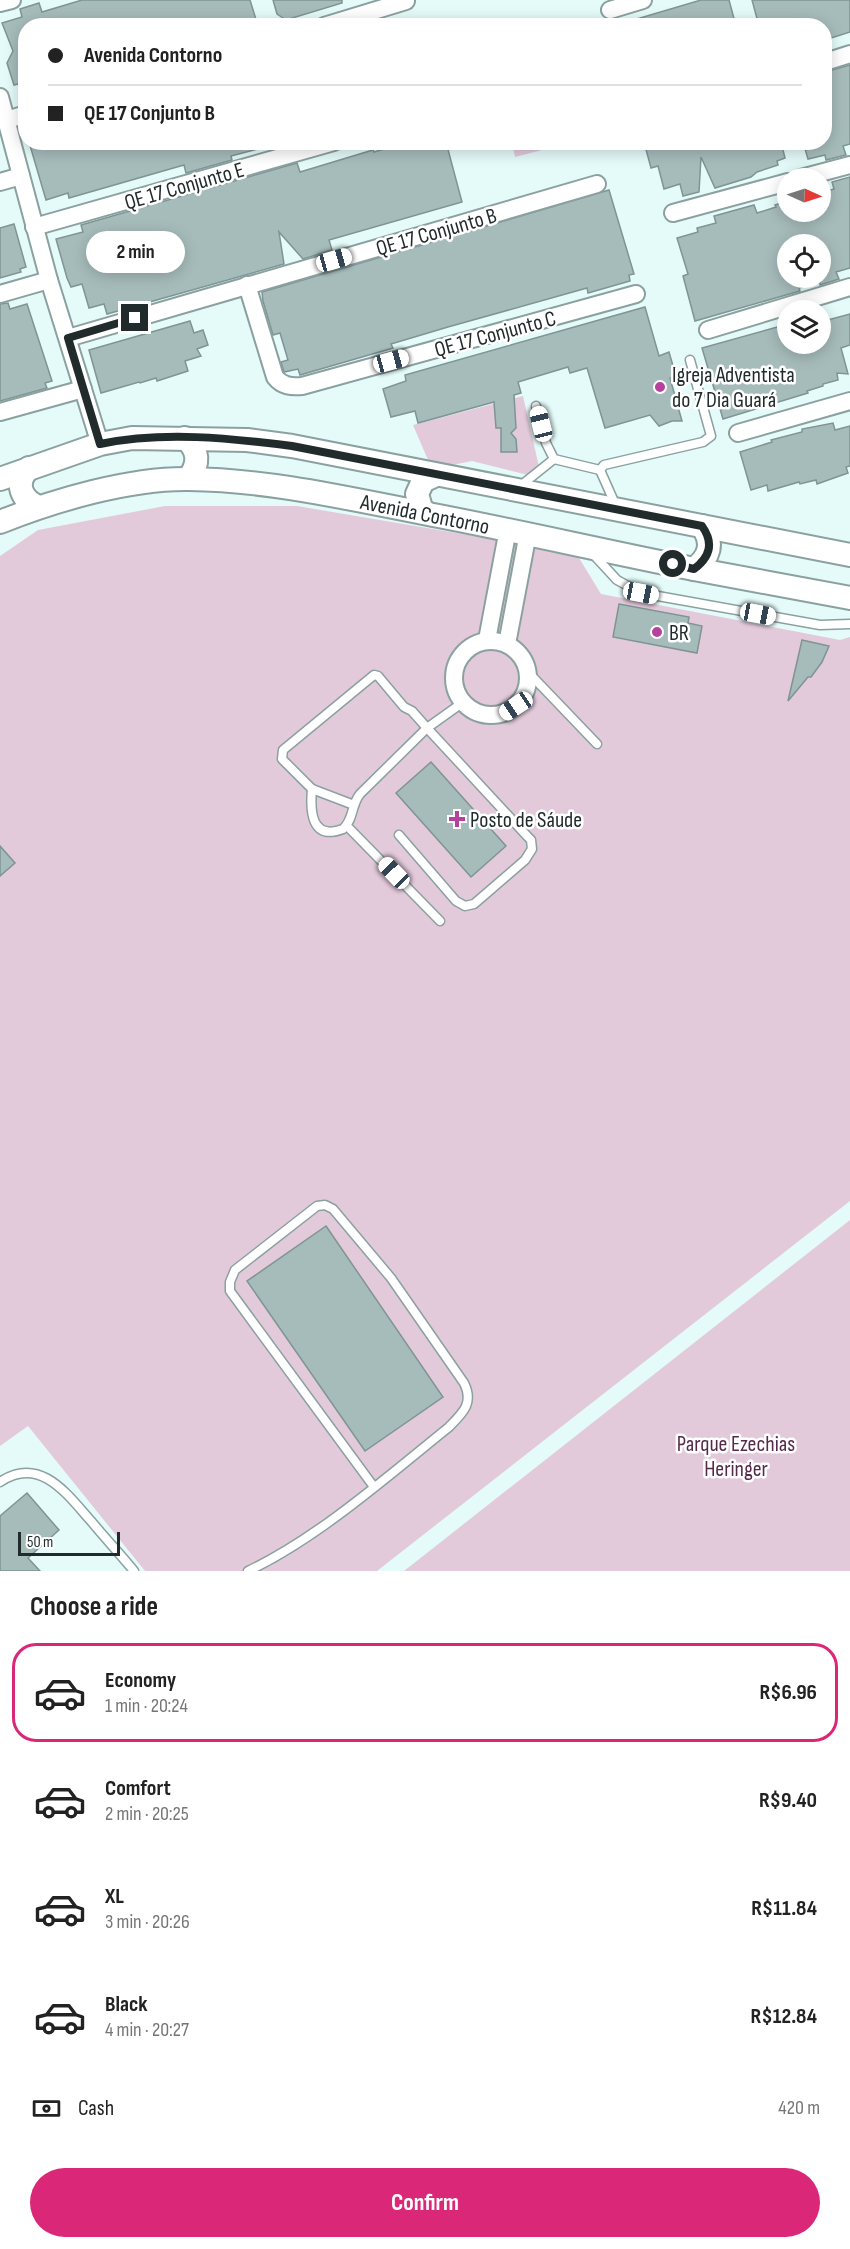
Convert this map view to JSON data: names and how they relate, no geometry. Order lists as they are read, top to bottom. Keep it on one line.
{"streets":{"main road":["Avenida Contorno"],"street":["QE 17 Conjunto E","QE 17 Conjunto B","QE 17 Conjunto C"]},"crossings":[["QE 17 Conjunto B","QE 17 Conjunto C"]],"parks":["Parque Ezechias Heringer"],"places":{"other":["Igreja Adventista do 7 Dia Guará","BR"],"health":["Posto de Sáude"]},"scale_bar":"50 m","north":"right","page":{"banner":["Avenida Contorno","QE 17 Conjunto B"],"bubble":"2 min","scale":"50 m","heading":"Choose a ride","list":[{"name":"Economy","note":"1 min · 20:24","value":"R$6.96"},{"name":"Comfort","note":"2 min · 20:25","value":"R$9.40"},{"name":"XL","note":"3 min · 20:26","value":"R$11.84"},{"name":"Black","note":"4 min · 20:27","value":"R$12.84"}],"pay":["Cash","420 m"],"buttons":"Confirm"}}
